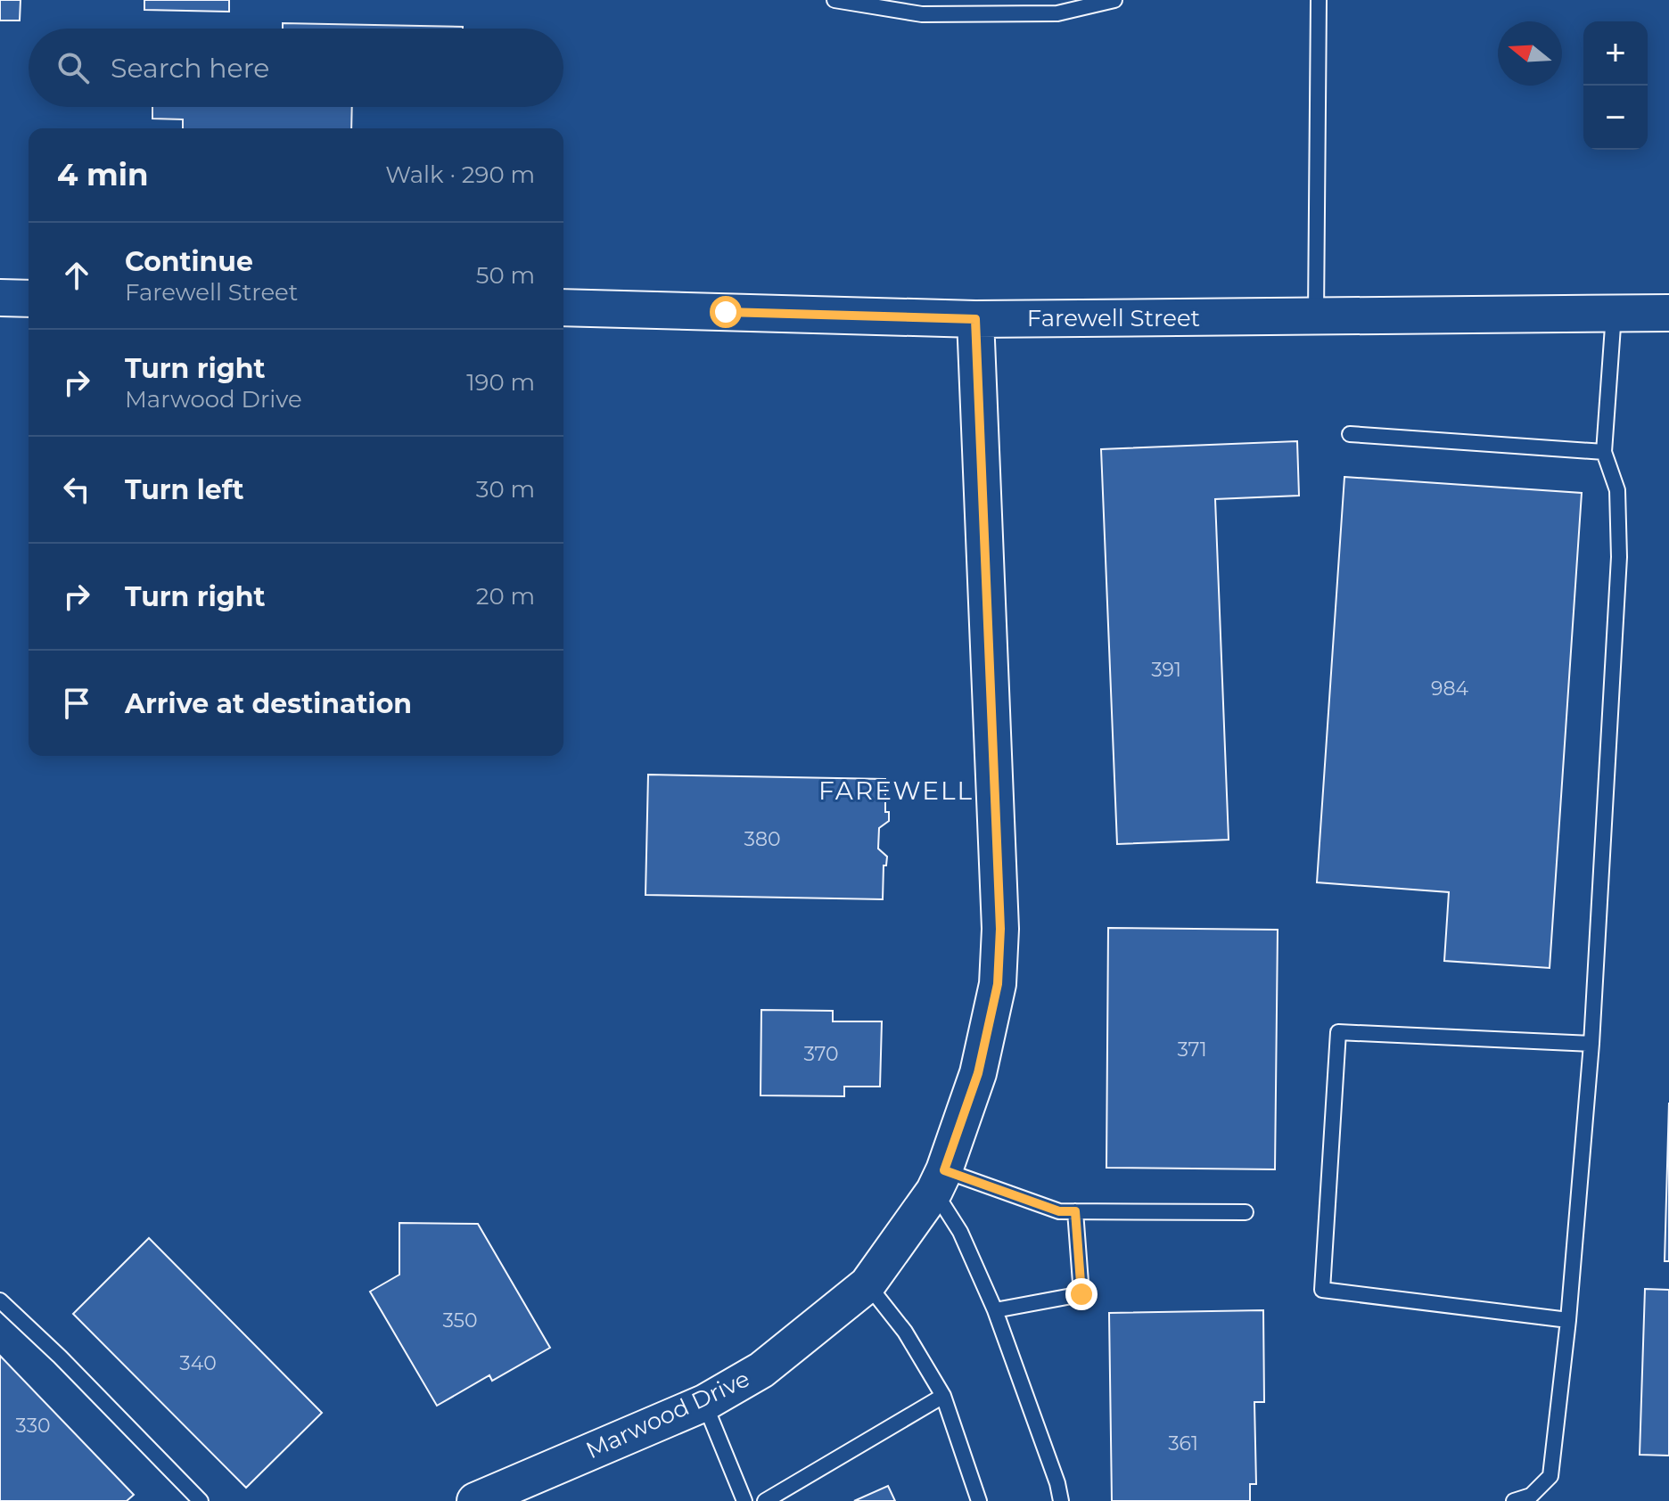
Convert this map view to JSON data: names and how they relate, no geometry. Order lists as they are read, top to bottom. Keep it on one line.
{"streets":{"street":["Farewell Street","Marwood Drive"]},"crossings":[["Farewell Street","Marwood Drive"]],"districts":["FAREWELL"],"house_numbers":["391","984","380","371","370","350","340","330","361"],"north":"left","page":{"map_buttons":["+","−"],"search":"Search here","heading":["4 min","Walk · 290 m"],"list":[["Continue","Farewell Street","50 m"],["Turn right","Marwood Drive","190 m"],["Turn left","30 m"],["Turn right","20 m"],"Arrive at destination"]}}
